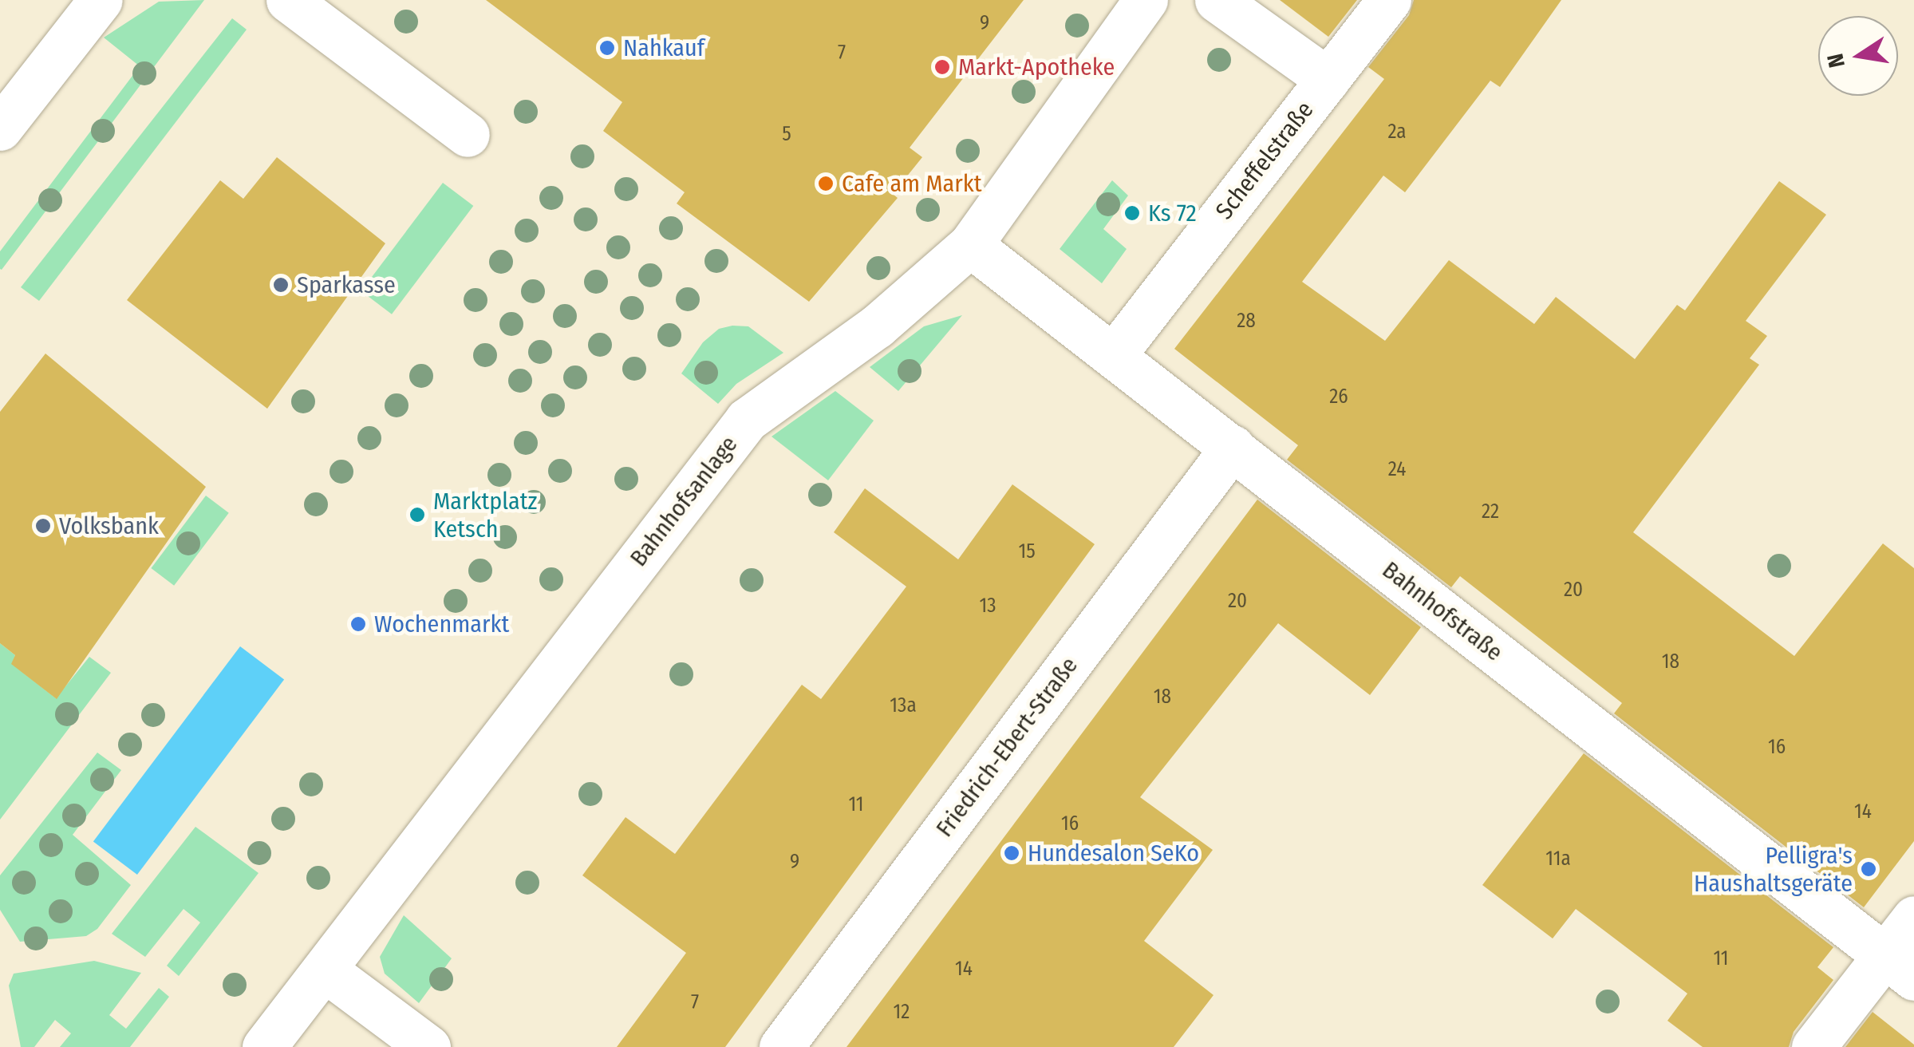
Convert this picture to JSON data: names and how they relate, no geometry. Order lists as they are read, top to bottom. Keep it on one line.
{"streets":{"street":["Scheffelstraße","Bahnhofsanlage","Bahnhofstraße","Friedrich-Ebert-Straße"]},"crossings":[["Scheffelstraße","Bahnhofstraße"],["Bahnhofsanlage","Bahnhofstraße"],["Bahnhofstraße","Friedrich-Ebert-Straße"]],"places":["Nahkauf","Markt-Apotheke","Cafe am Markt","Ks 72","Sparkasse","Marktplatz Ketsch","Volksbank","Wochenmarkt","Hundesalon SeKo","Pelligra's Haushaltsgeräte"],"house_numbers":["9","7","2a","5","28","26","24","22","15","20","20","13","18","18","13a","16","11","14","16","11a","9","11","14","7","12"],"north":"left"}
